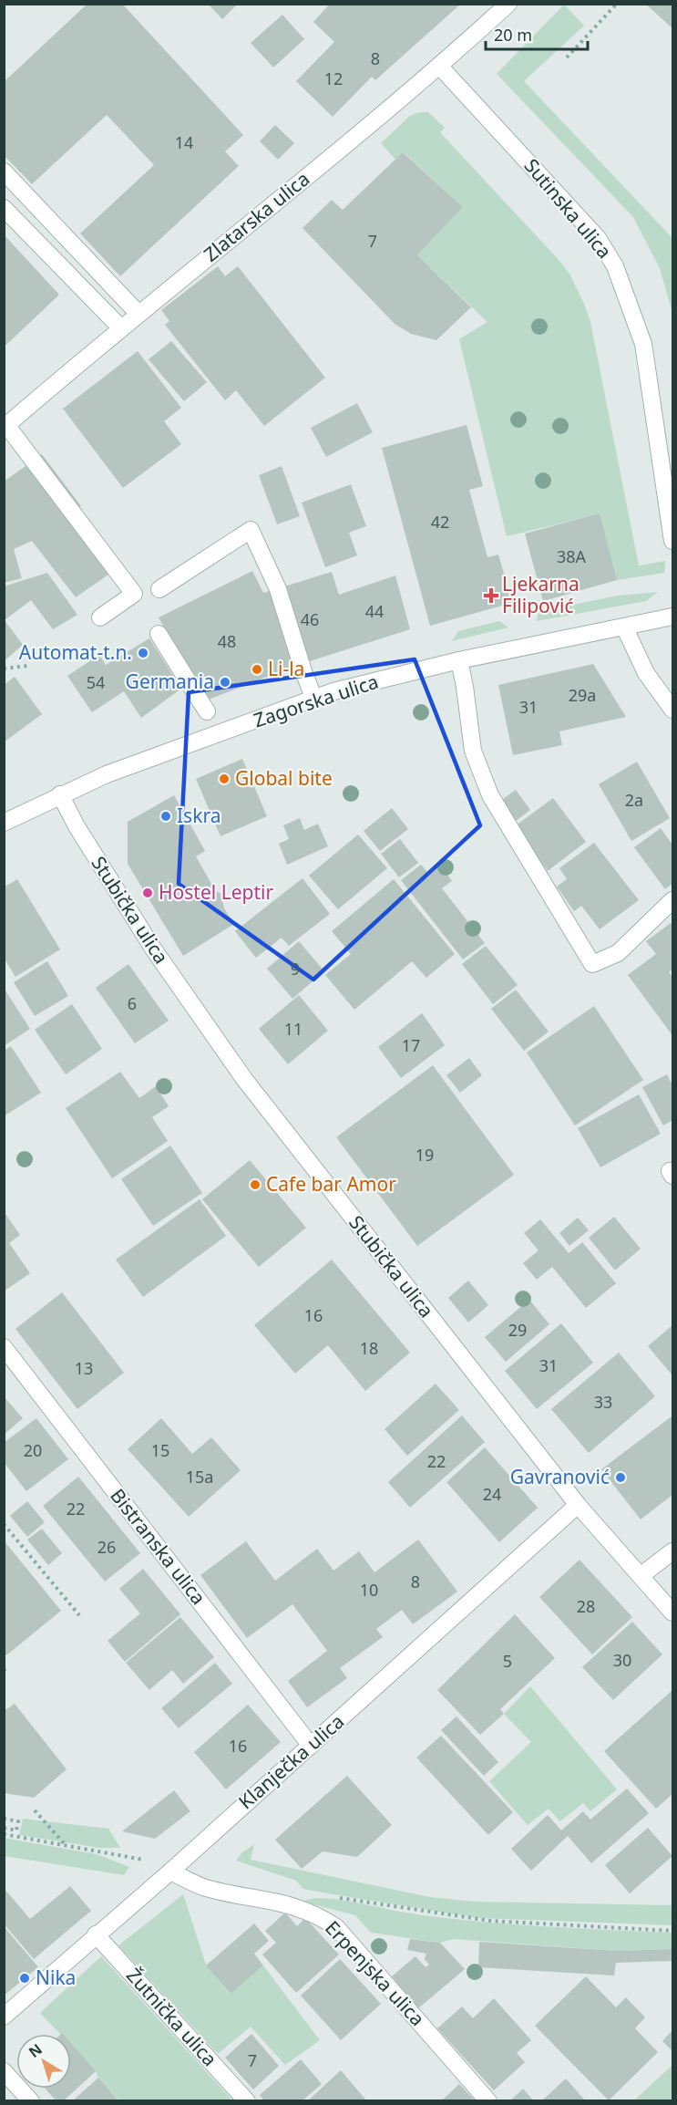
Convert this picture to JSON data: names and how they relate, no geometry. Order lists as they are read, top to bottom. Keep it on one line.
{"streets":{"street":["Sutinska ulica","Zlatarska ulica","Zagorska ulica","Stubička ulica","Bistranska ulica","Klanječka ulica","Erpenjska ulica","Žutnička ulica"]},"crossings":[["Sutinska ulica","Zlatarska ulica"],["Zagorska ulica","Stubička ulica"],["Stubička ulica","Klanječka ulica"],["Bistranska ulica","Klanječka ulica"],["Klanječka ulica","Erpenjska ulica"],["Klanječka ulica","Žutnička ulica"]],"places":{"health":["Ljekarna Filipović"],"other":["Automat-t.n.","Li-la","Germania","Global bite","Iskra","Hostel Leptir","Cafe bar Amor","Gavranović","Nika"]},"house_numbers":["8","12","14","7","42","38A","44","46","48","54","29a","31","2a","9","6","11","17","19","16","29","18","31","13","33","20","15","22","15a","24","22","26","8","10","28","30","5","16","7"],"scale_bar":"20 m","north":"top left"}
